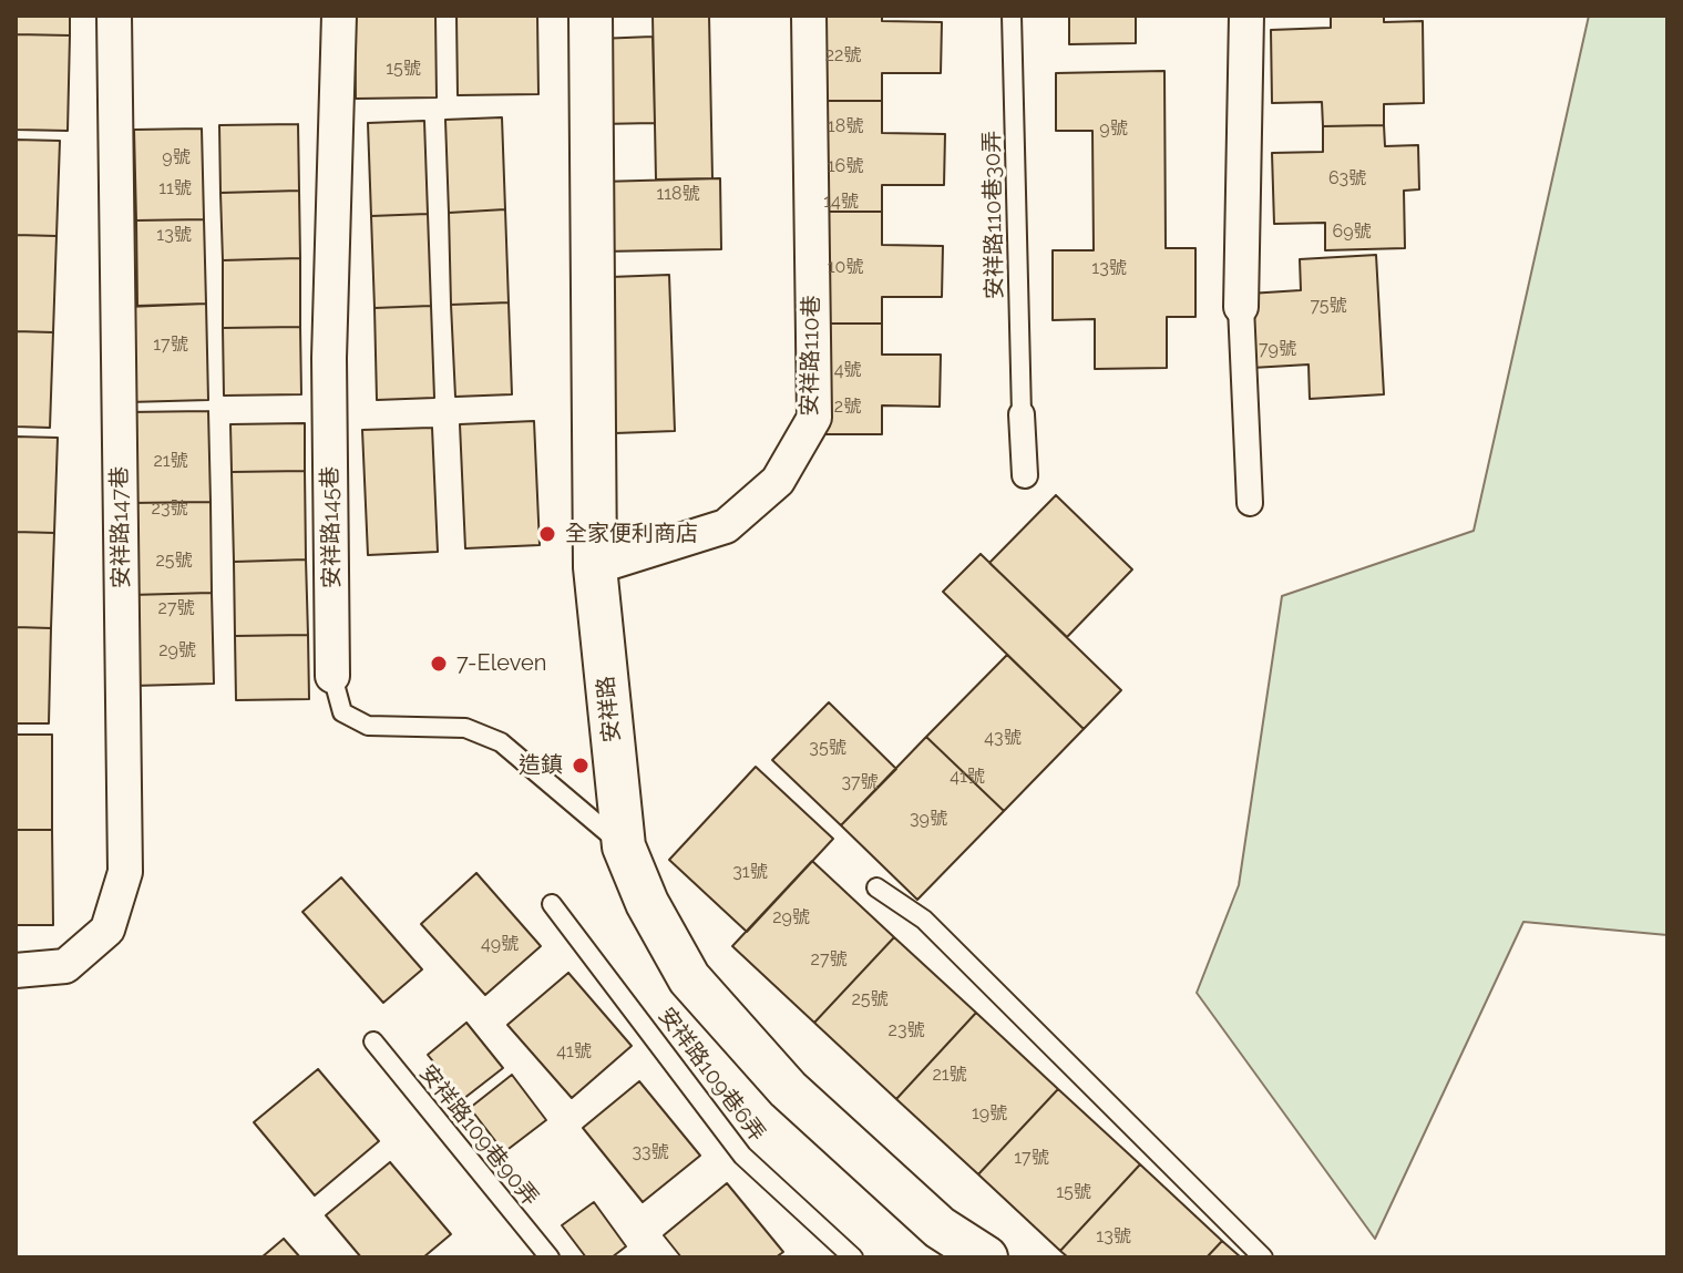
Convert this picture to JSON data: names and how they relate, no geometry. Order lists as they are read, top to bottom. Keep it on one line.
{"streets":{"street":["安祥路110巷","安祥路147巷","安祥路145巷","安祥路"],"lane":["安祥路110巷30弄","安祥路109巷6弄","安祥路109巷90弄"]},"crossings":[["安祥路110巷","安祥路"],["安祥路145巷","安祥路"]],"places":["全家便利商店","7-Eleven","造鎮"],"house_numbers":["22號","15號","18號","9號","9號","16號","63號","11號","118號","14號","69號","13號","10號","13號","75號","17號","79號","4號","2號","21號","23號","25號","27號","29號","43號","35號","41號","37號","39號","31號","29號","49號","27號","25號","23號","41號","21號","19號","33號","17號","15號","13號"]}
